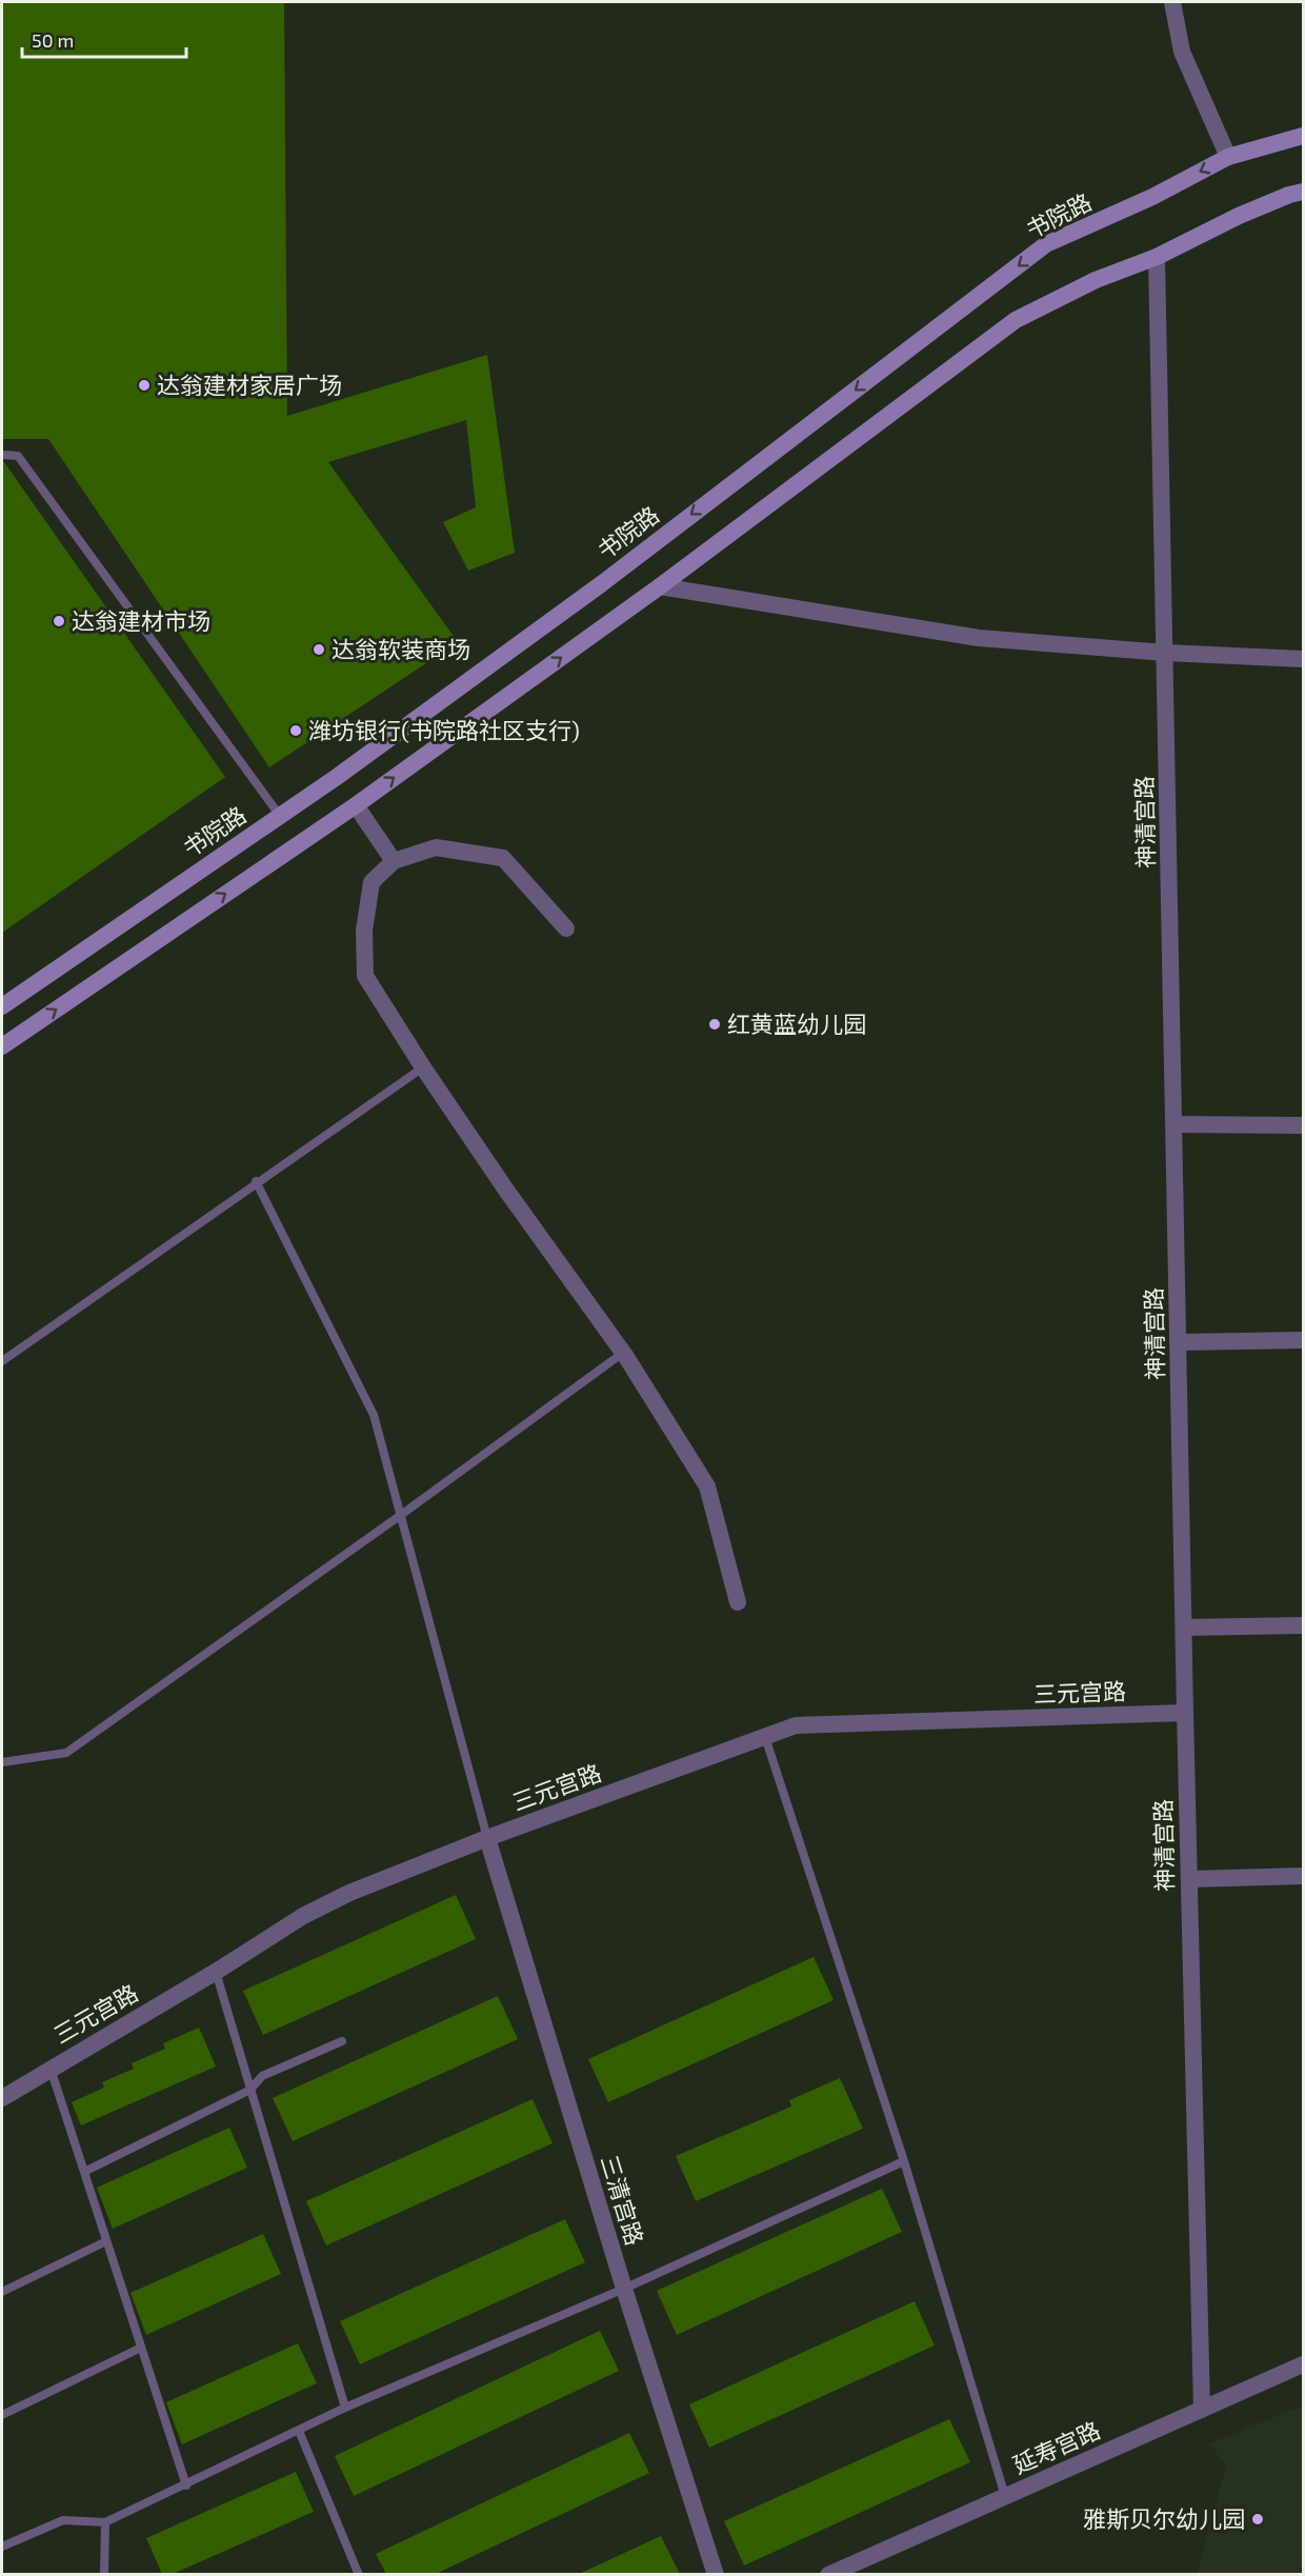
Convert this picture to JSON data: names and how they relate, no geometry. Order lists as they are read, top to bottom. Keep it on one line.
{"streets":{"main road":["书院路"],"street":["神清宫路","三元宫路","三清宫路","延寿宫路"]},"crossings":[["神清宫路","三元宫路"],["神清宫路","延寿宫路"],["三元宫路","三清宫路"]],"places":["达翁建材家居广场","达翁建材市场","达翁软装商场","潍坊银行(书院路社区支行)","红黄蓝幼儿园","雅斯贝尔幼儿园"],"scale_bar":"50 m"}
